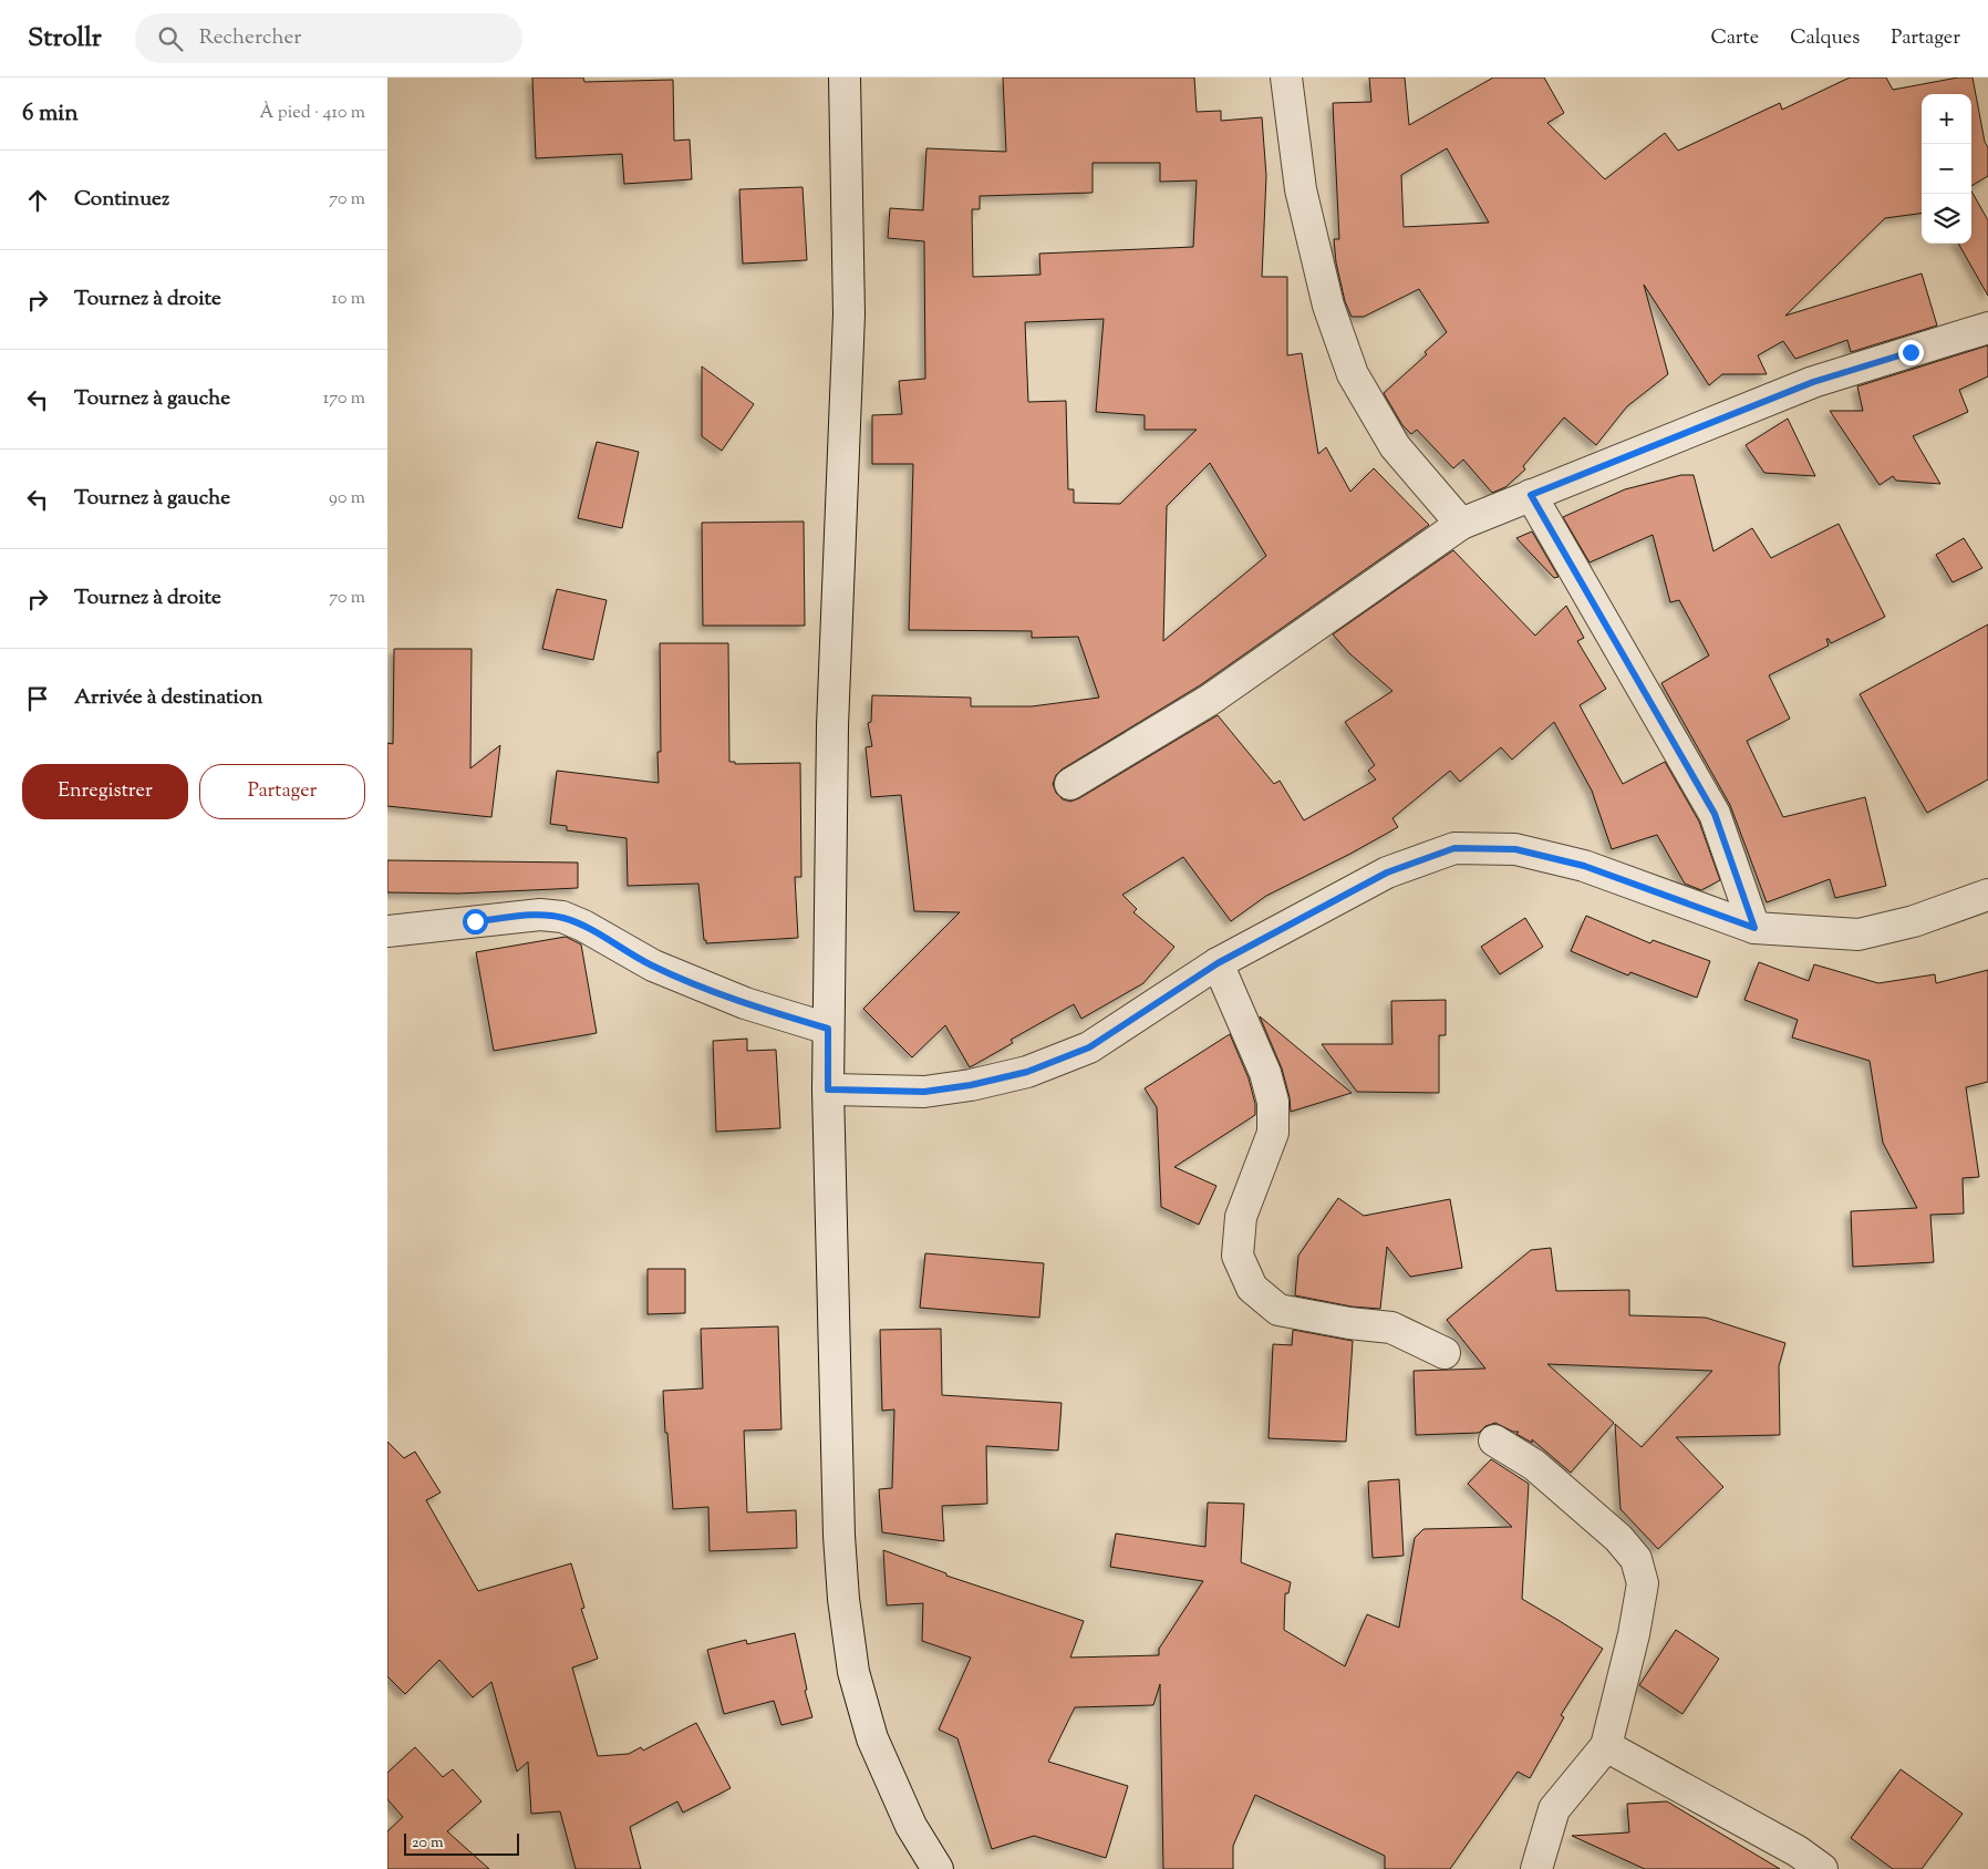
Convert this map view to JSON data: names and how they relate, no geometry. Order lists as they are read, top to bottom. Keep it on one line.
{"scale_bar":"20 m","page":{"header":"Strollr","search":"Rechercher","nav":["Carte","Calques","Partager"],"heading":["6 min","À pied · 410 m"],"map_buttons":["+","−"],"list":[["Continuez","70 m"],["Tournez à droite","10 m"],["Tournez à gauche","170 m"],["Tournez à gauche","90 m"],["Tournez à droite","70 m"],"Arrivée à destination"],"buttons":["Enregistrer","Partager"],"scale":"20 m"}}
